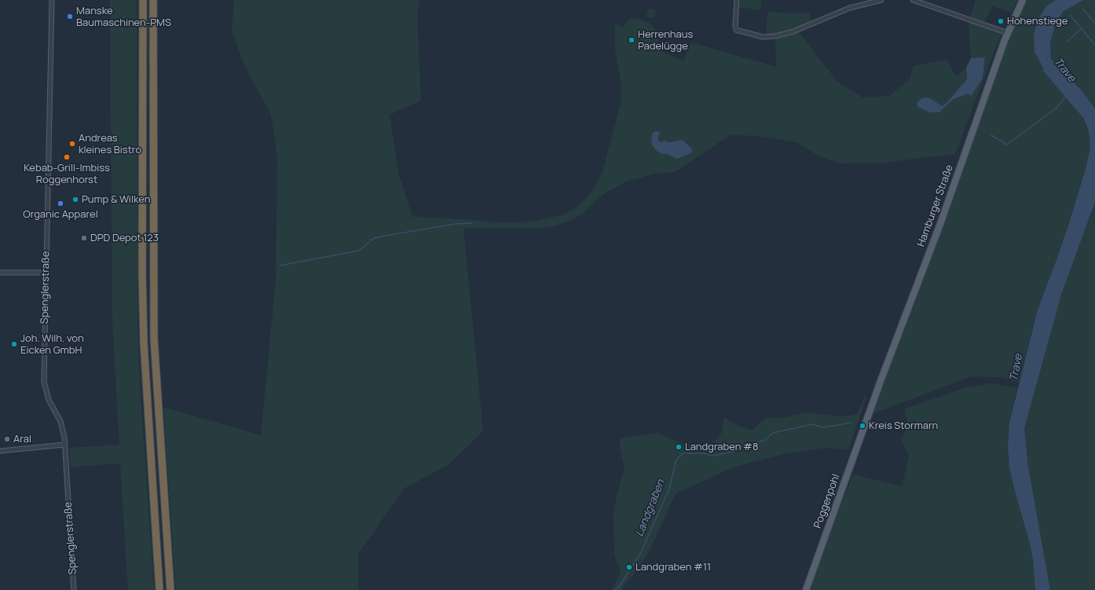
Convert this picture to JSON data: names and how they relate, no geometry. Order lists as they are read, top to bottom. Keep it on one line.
{"streets":{"main road":["Hamburger Straße","Poggenpohl"],"street":["Spenglerstraße"]},"crossings":[["Hamburger Straße","Poggenpohl"]],"water":["Trave","Landgraben"],"places":["Manske Baumaschinen-PMS","Hohenstiege","Herrenhaus Padelügge","Andreas kleines Bistro","Kebab-Grill-Imbiss Roggenhorst","Pump & Wilken","Organic Apparel","DPD Depot 123","Joh. Wilh. von Eicken GmbH","Kreis Stormarn","Aral","Landgraben #8","Landgraben #11"]}
